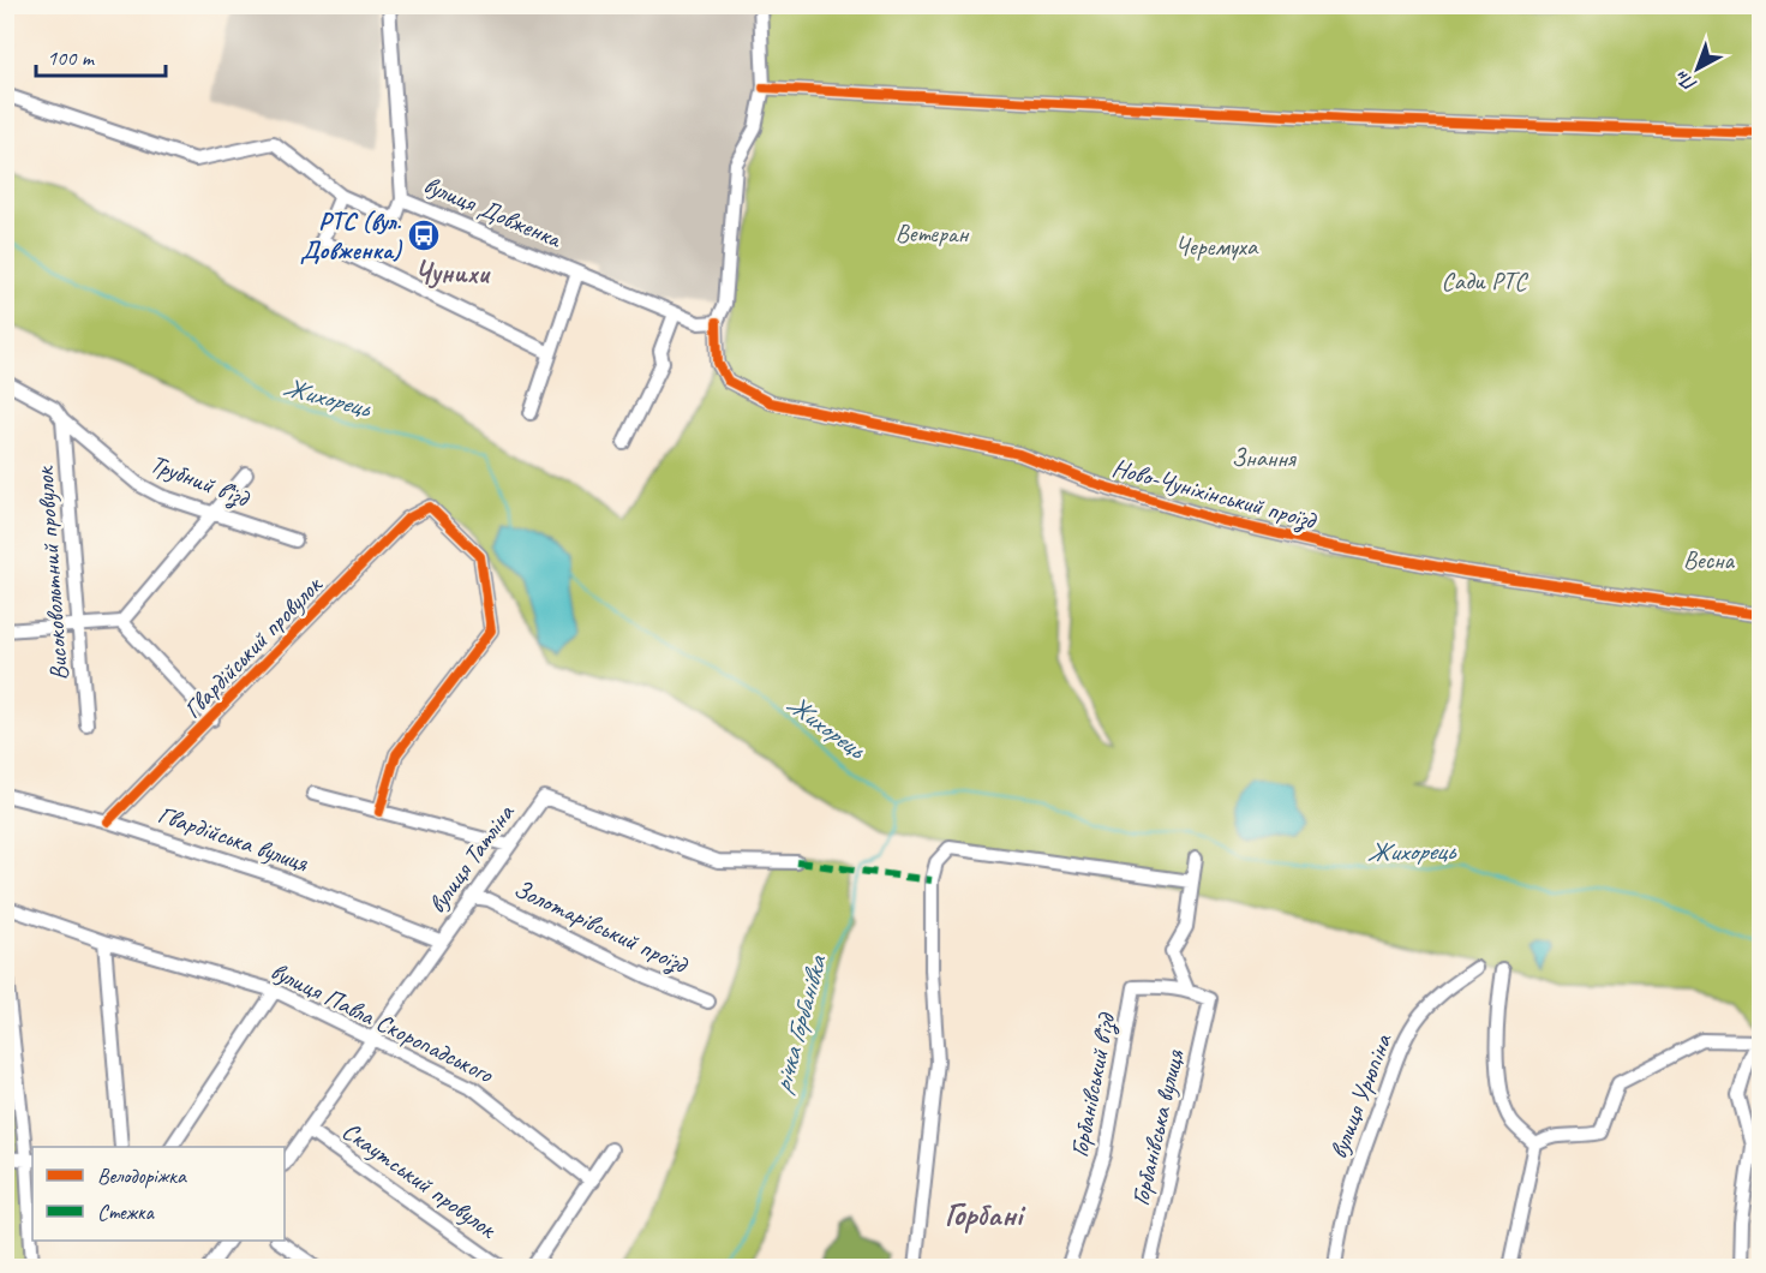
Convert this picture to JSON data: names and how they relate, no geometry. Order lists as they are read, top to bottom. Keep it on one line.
{"streets":{"street":["вулиця Довженка","Трубний в’їзд","Ново-Чуніхінський проїзд","Високовольтний провулок","Гвардійський провулок","Гвардійська вулиця","вулиця Татліна","Золотарівський проїзд","вулиця Павла Скоропадського","Горбанівський в'їзд","вулиця Урюпіна","Горбанівська вулиця","Скаутський провулок"]},"crossings":[["вулиця Довженка","Ново-Чуніхінський проїзд"],["Трубний в’їзд","Високовольтний провулок"],["Гвардійський провулок","Гвардійська вулиця"],["Гвардійська вулиця","вулиця Татліна"],["вулиця Татліна","Золотарівський проїзд"],["вулиця Татліна","вулиця Павла Скоропадського"],["вулиця Татліна","Скаутський провулок"],["Горбанівський в'їзд","Горбанівська вулиця"]],"districts":["Чунихи","Горбані"],"water":["Жихорець","річка Горбанівка"],"parks":["Ветеран","Черемуха","Сади РТС","Знання","Весна"],"places":{"bus stop":["РТС (вул. Довженка)"]},"legend":["Велодоріжка","Стежка"],"scale_bar":"100 m","north":"bottom left"}
